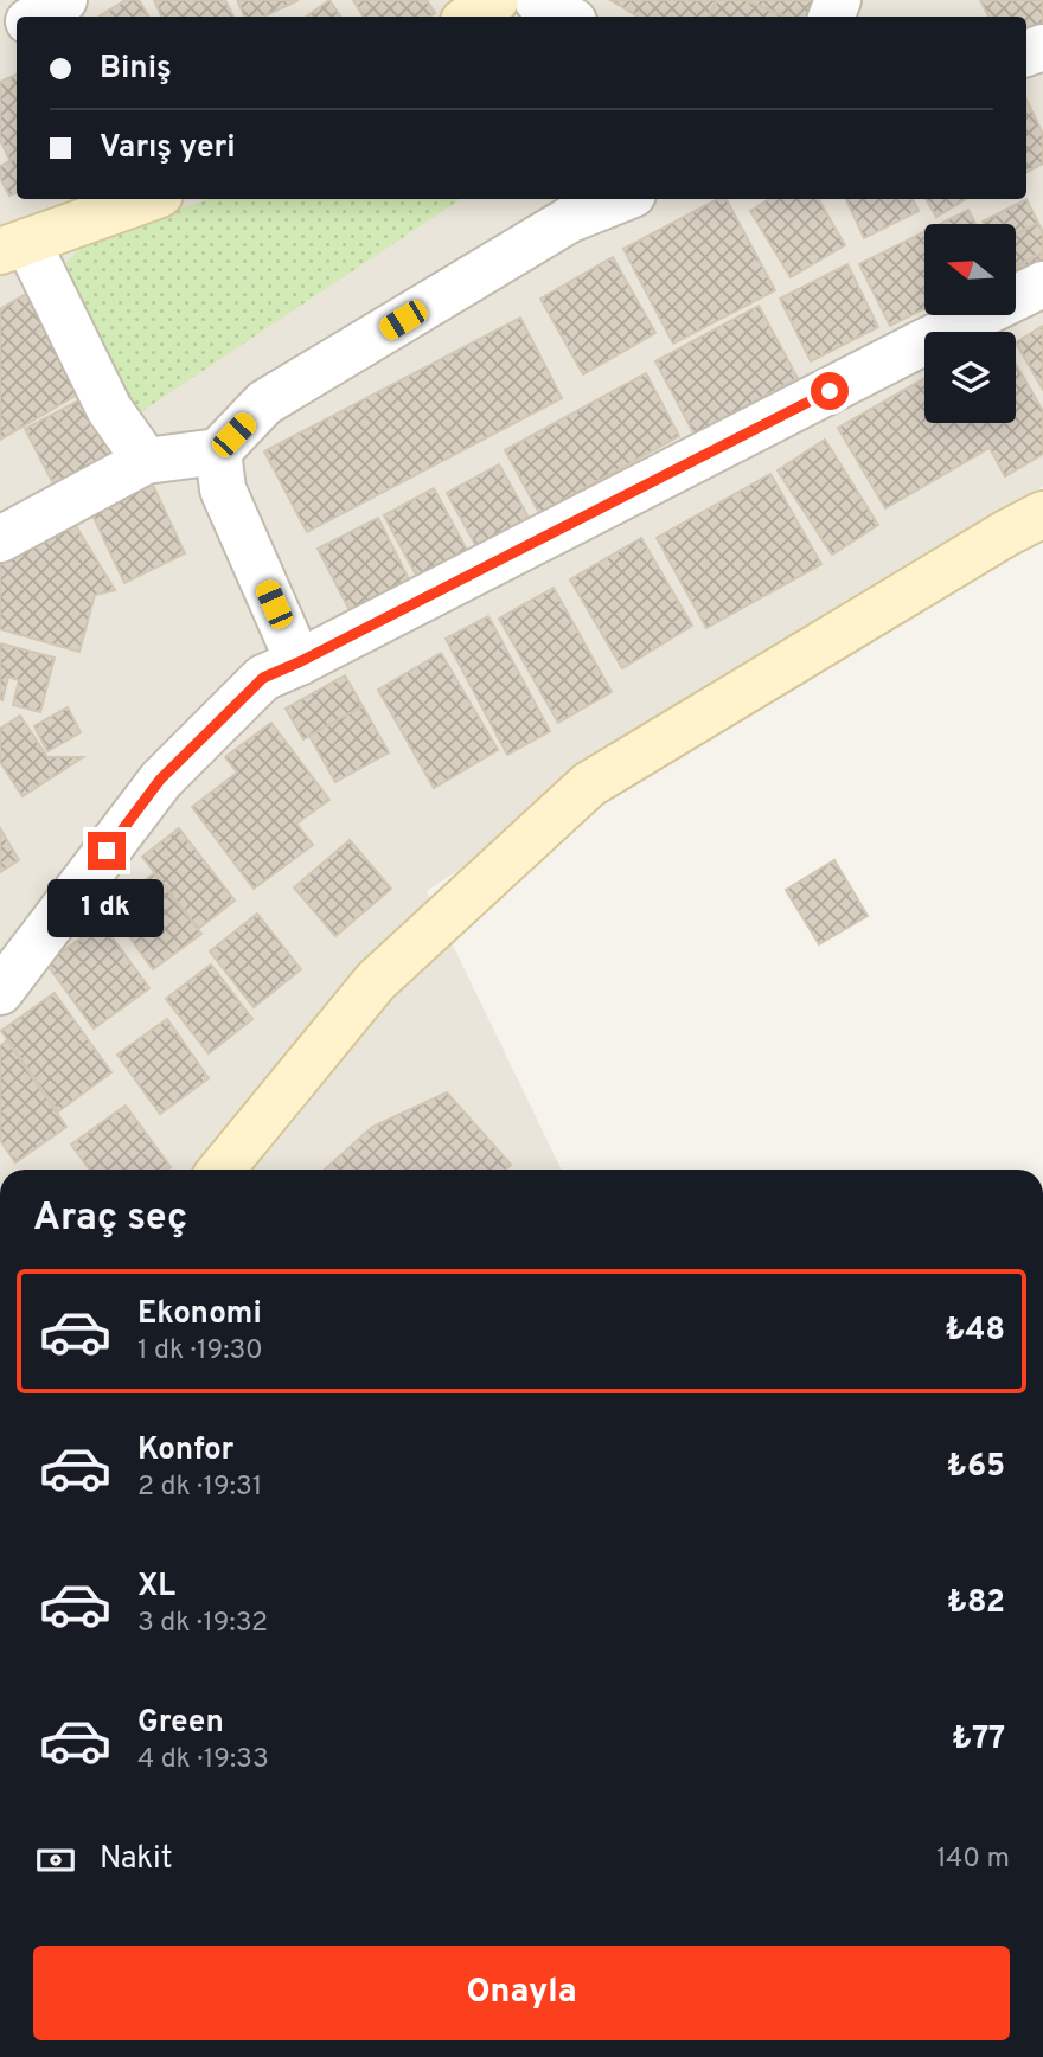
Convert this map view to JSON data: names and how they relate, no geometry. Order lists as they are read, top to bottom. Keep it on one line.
{"north":"left","page":{"banner":["Biniş","Varış yeri"],"bubble":"1 dk","heading":"Araç seç","list":[{"name":"Ekonomi","note":"1 dk · 19:30","value":"₺48"},{"name":"Konfor","note":"2 dk · 19:31","value":"₺65"},{"name":"XL","note":"3 dk · 19:32","value":"₺82"},{"name":"Green","note":"4 dk · 19:33","value":"₺77"}],"pay":["Nakit","140 m"],"buttons":"Onayla"}}
